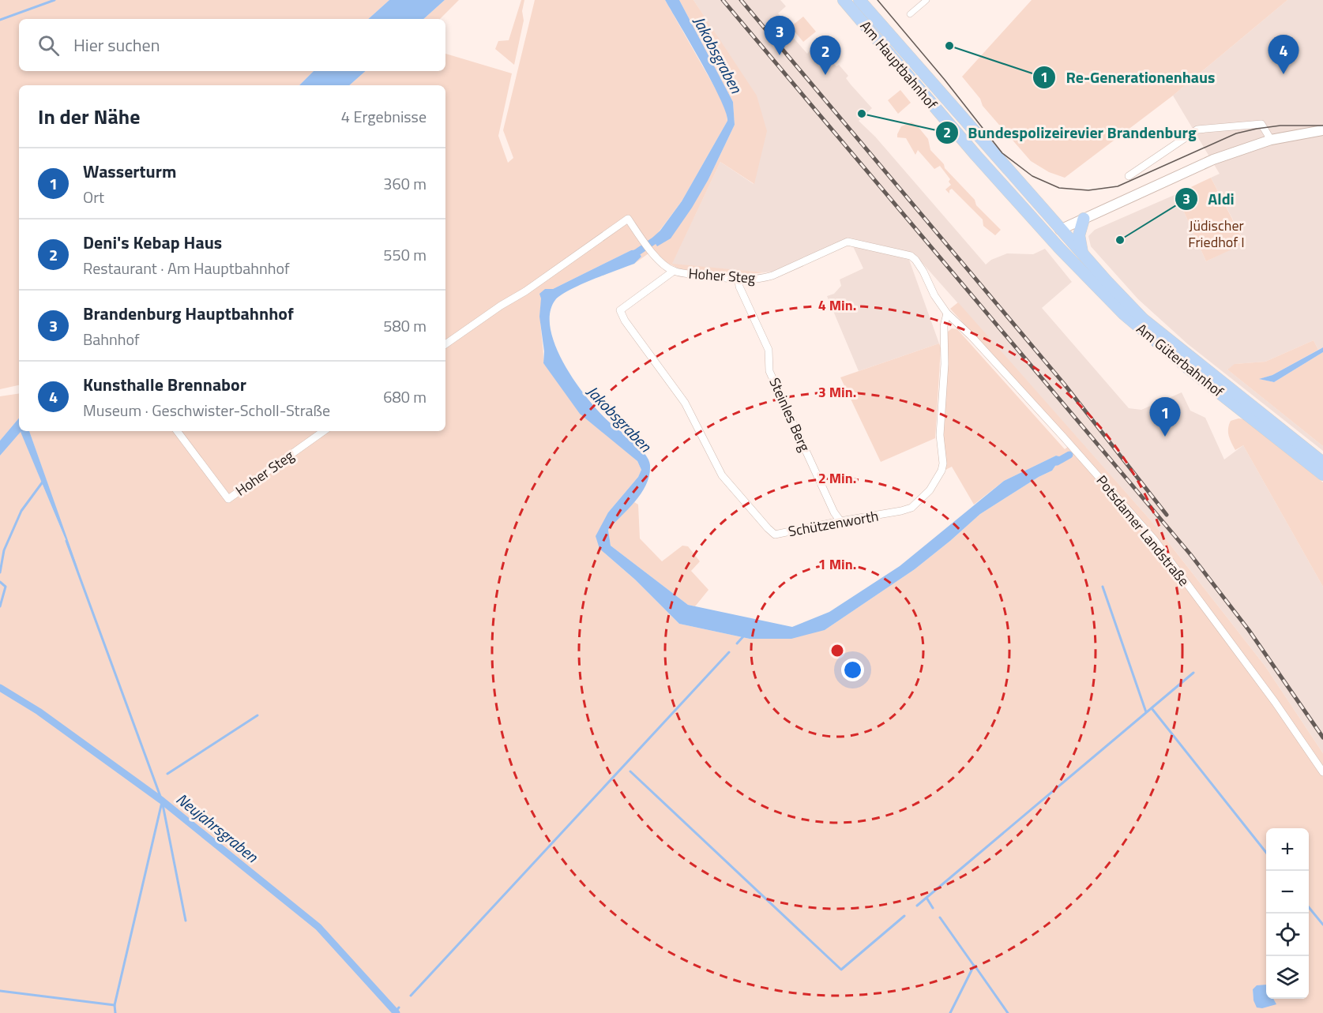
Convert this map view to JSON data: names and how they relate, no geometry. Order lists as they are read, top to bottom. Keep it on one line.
{"streets":{"main road":["Am Hauptbahnhof","Am Güterbahnhof"],"street":["Hoher Steg","Steinles Berg","Schützenworth","Potsdamer Landstraße"]},"crossings":[["Am Hauptbahnhof","Am Güterbahnhof"],["Hoher Steg","Steinles Berg"],["Hoher Steg","Schützenworth"],["Hoher Steg","Potsdamer Landstraße"],["Steinles Berg","Schützenworth"],["Schützenworth","Potsdamer Landstraße"]],"water":["Jakobsgraben","Neujahrsgraben"],"parks":["Jüdischer Friedhof I"],"places":["Re-Generationenhaus","Bundespolizeirevier Brandenburg","Aldi"],"page":{"pins":["3","4","2","1"],"search":"Hier suchen","heading":["In der Nähe","4 Ergebnisse"],"list":[{"mark":"1","name":"Wasserturm","note":"Ort","value":"360 m"},{"mark":"2","name":"Deni's Kebap Haus","note":"Restaurant · Am Hauptbahnhof","value":"550 m"},{"mark":"3","name":"Brandenburg Hauptbahnhof","note":"Bahnhof","value":"580 m"},{"mark":"4","name":"Kunsthalle Brennabor","note":"Museum · Geschwister-Scholl-Straße","value":"680 m"}],"map_buttons":["+","−"]},"rings":["4 Min.","3 Min.","2 Min.","1 Min."]}
